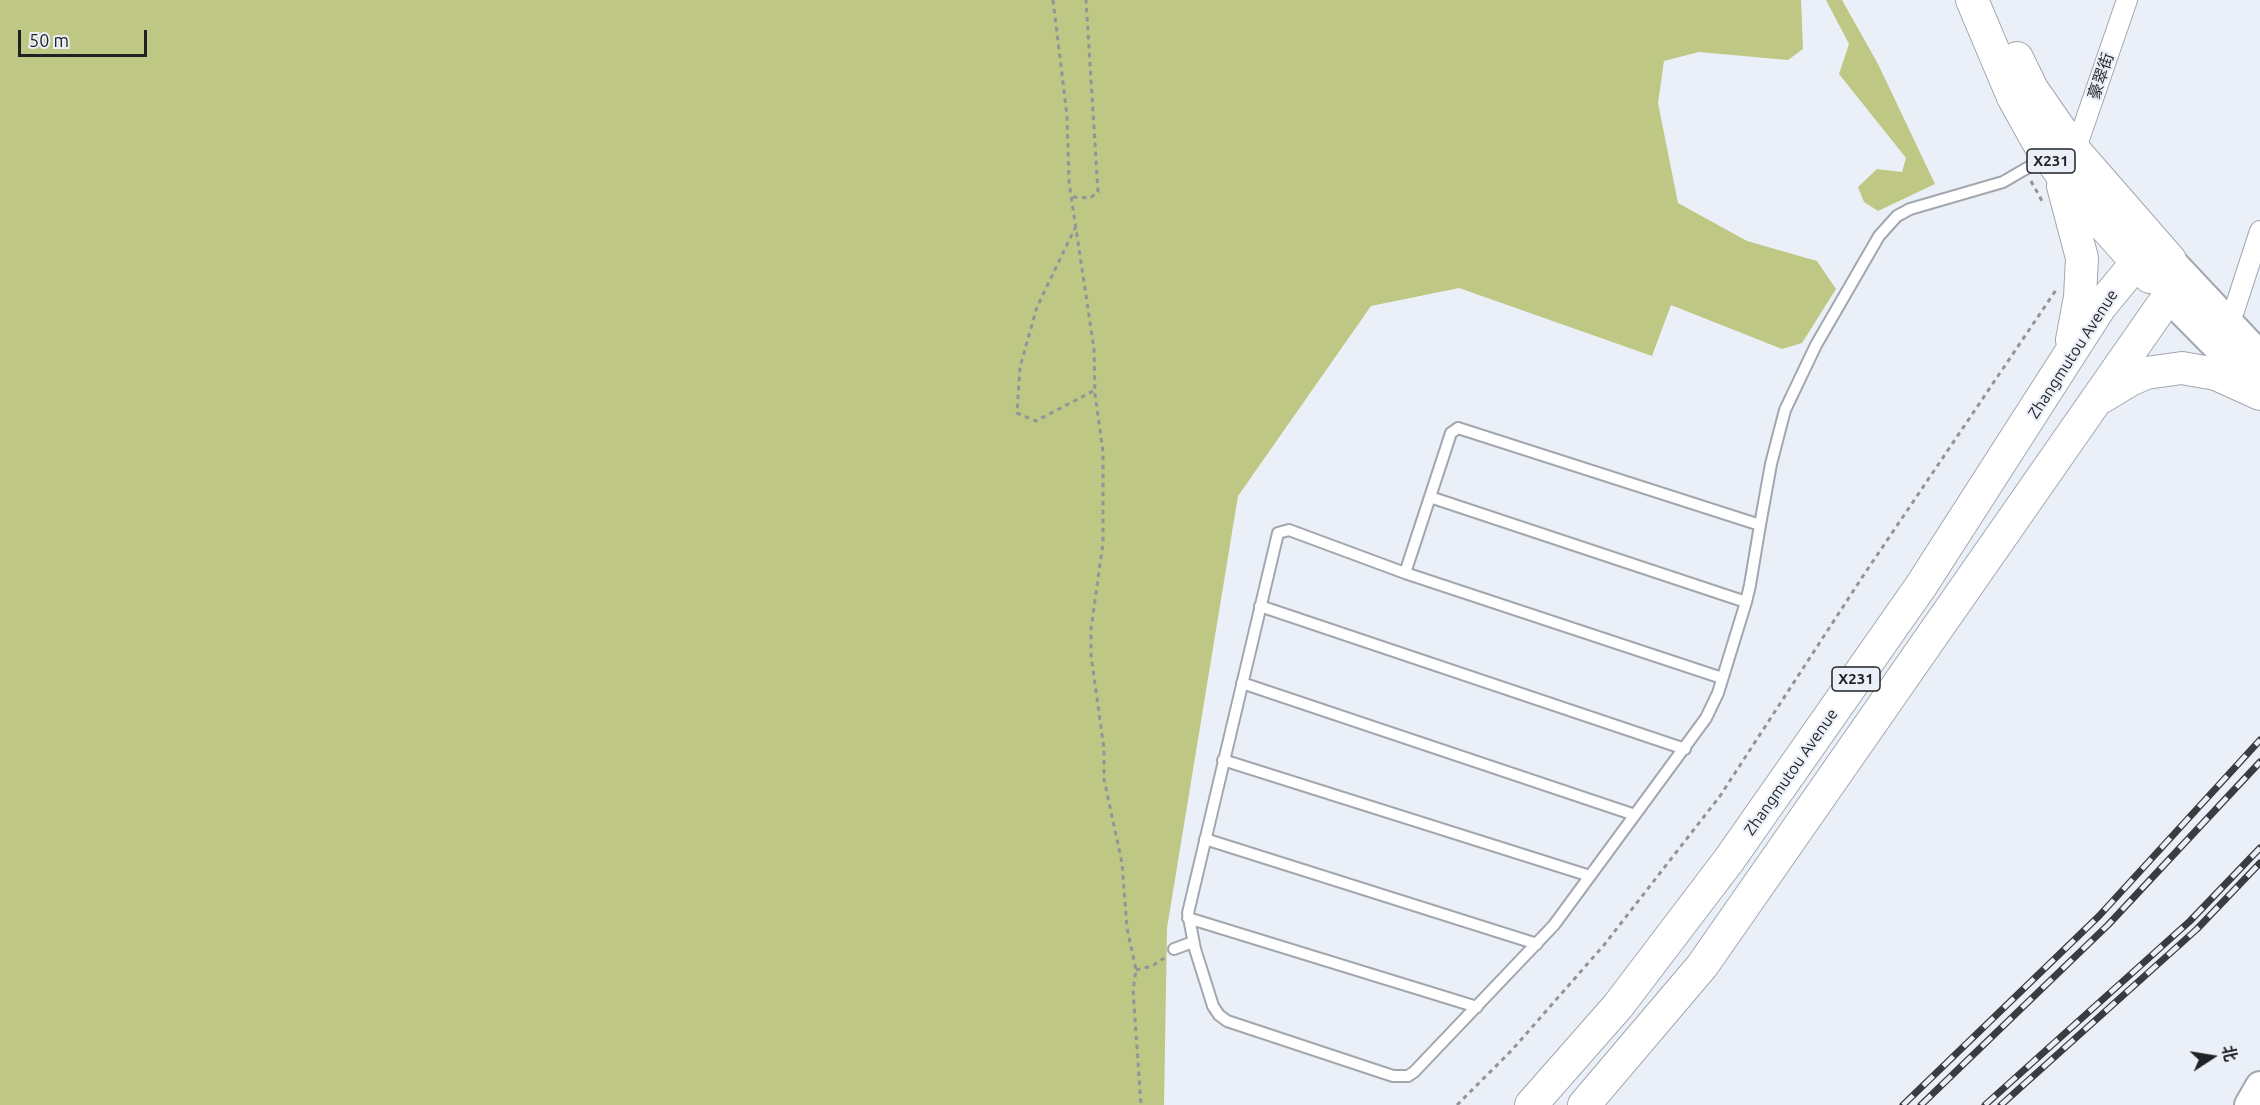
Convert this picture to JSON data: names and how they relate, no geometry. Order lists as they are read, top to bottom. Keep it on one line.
{"streets":{"main road":["X231","Zhangmutou Avenue"],"street":["豪翠街"]},"crossings":[["豪翠街","X231"],["X231","Zhangmutou Avenue"]],"scale_bar":"50 m","north":"right"}
